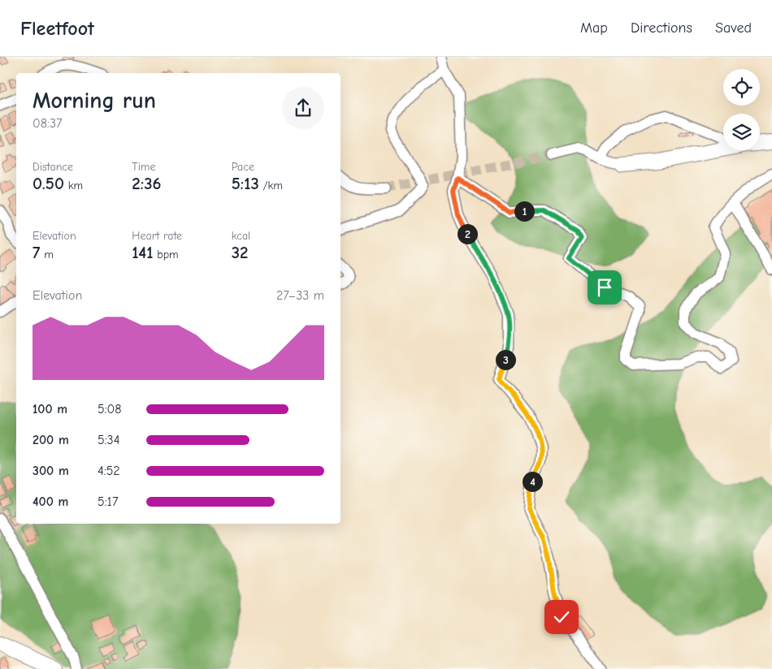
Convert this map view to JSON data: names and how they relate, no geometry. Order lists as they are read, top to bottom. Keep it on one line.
{"page":{"header":"Fleetfoot","nav":["Map","Directions","Saved"],"heading":["Morning run","08:37"],"stats":[["Distance","0.50 km"],["Time","2:36"],["Pace","5:13 /km"],["Elevation","7 m"],["Heart rate","141 bpm"],["kcal","32"]],"pins":["1","2","3","4"],"chart":["Elevation","27–33 m"],"list":[{"name":"100 m","note":"5:08"},{"name":"200 m","note":"5:34"},{"name":"300 m","note":"4:52"},{"name":"400 m","note":"5:17"}]}}
